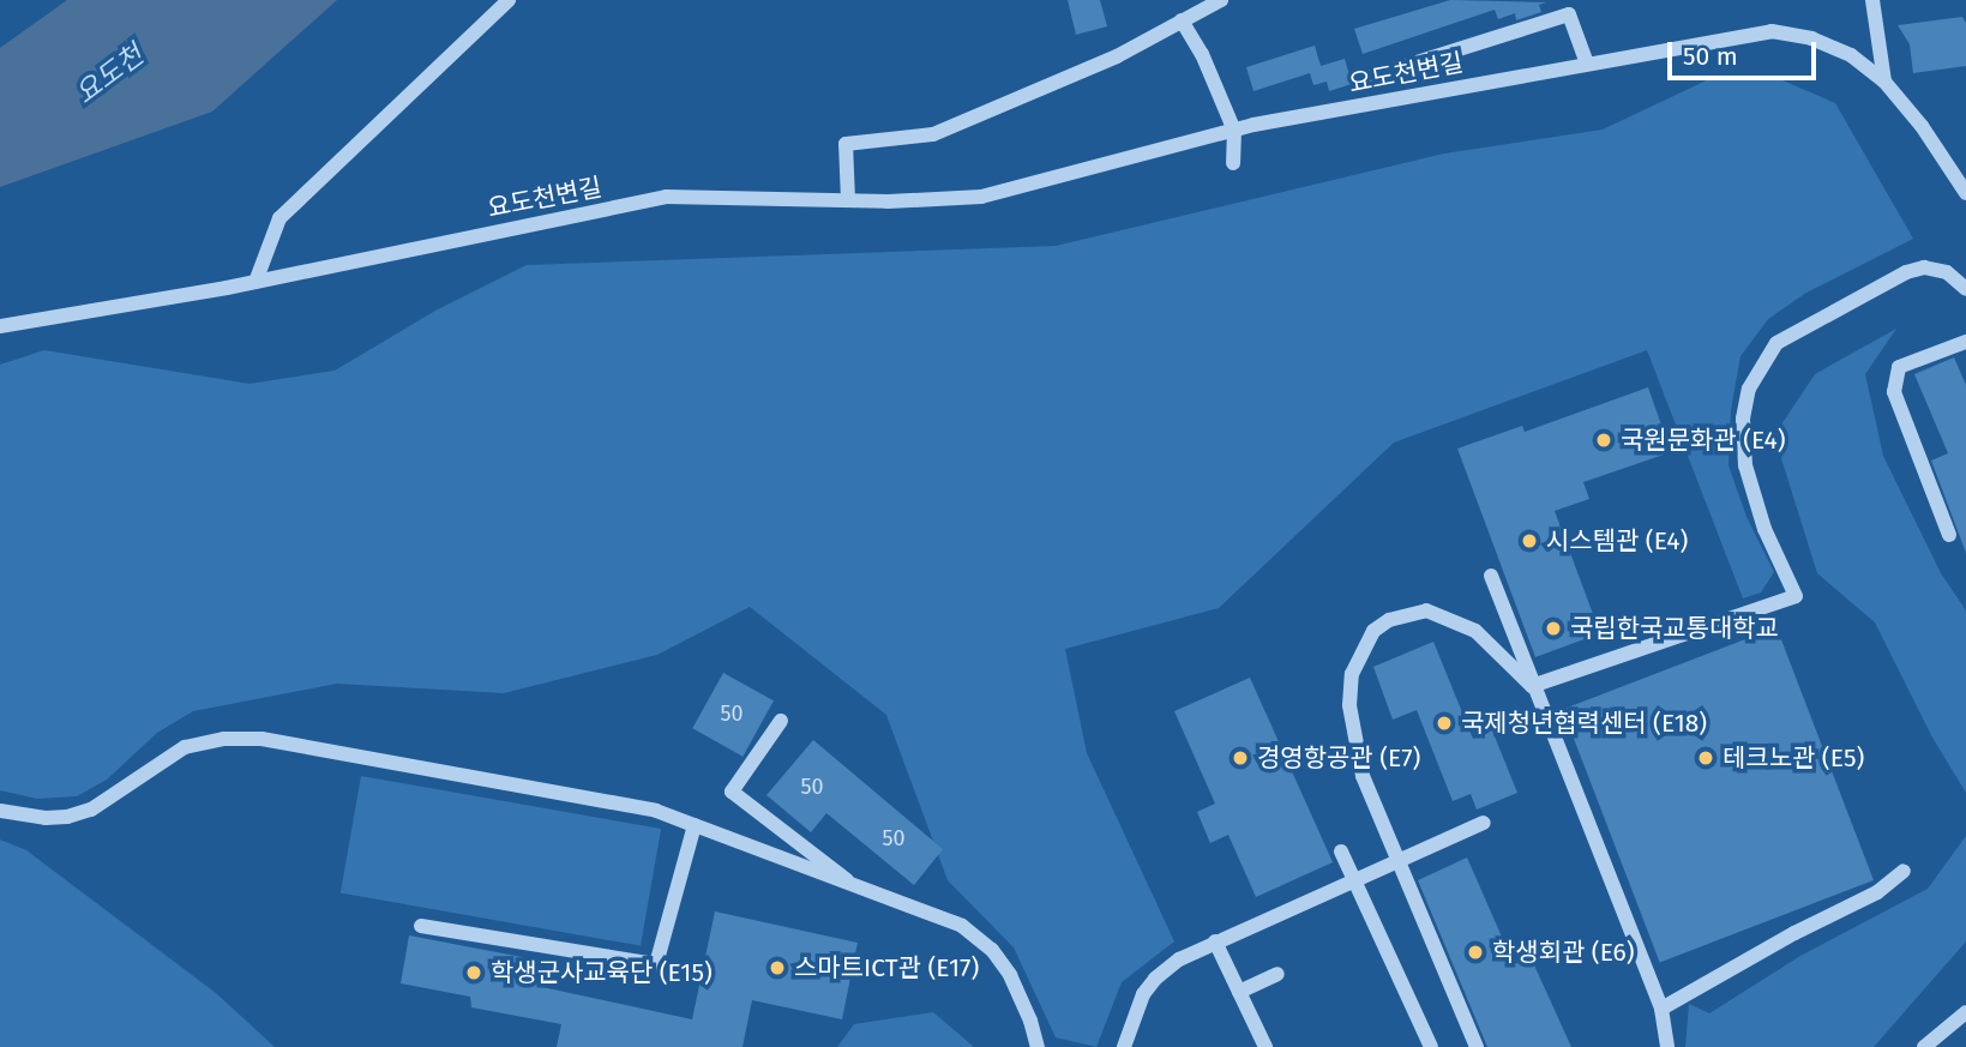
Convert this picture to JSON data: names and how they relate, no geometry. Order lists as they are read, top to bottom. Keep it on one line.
{"streets":{"street":["요도천변길"]},"water":["요도천"],"places":["국원문화관 (E4)","시스템관 (E4)","국립한국교통대학교","국제청년협력센터 (E18)","경영항공관 (E7)","테크노관 (E5)","학생회관 (E6)","스마트ICT관 (E17)","학생군사교육단 (E15)"],"house_numbers":["50","50","50"],"scale_bar":"50 m"}
